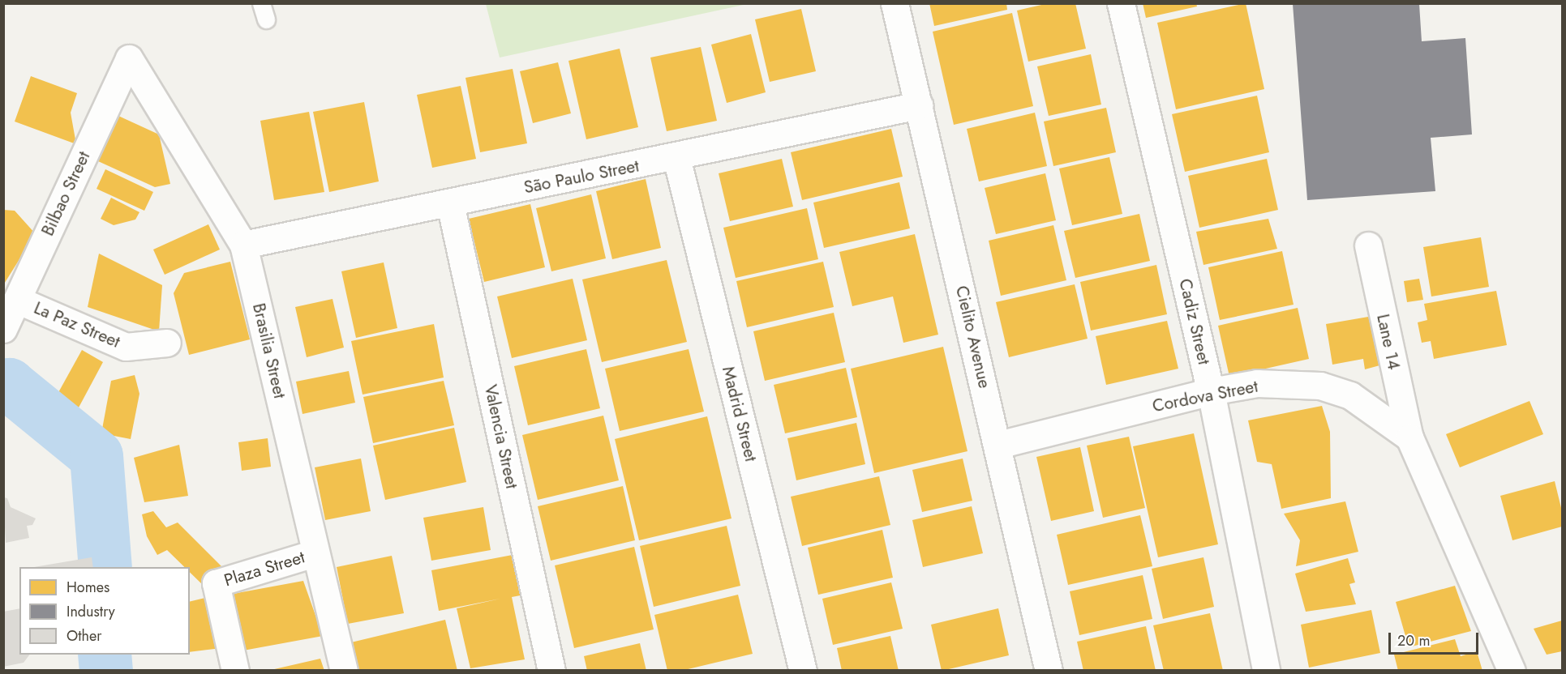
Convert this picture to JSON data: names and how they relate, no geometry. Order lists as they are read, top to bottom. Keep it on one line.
{"streets":{"street":["São Paulo Street","Bilbao Street","Cadiz Street","La Paz Street","Cielito Avenue","Lane 14","Brasilia Street","Cordova Street","Madrid Street","Valencia Street","Plaza Street"]},"crossings":[["São Paulo Street","Cielito Avenue"],["São Paulo Street","Brasilia Street"],["São Paulo Street","Madrid Street"],["São Paulo Street","Valencia Street"],["Bilbao Street","La Paz Street"],["Bilbao Street","Brasilia Street"],["Cadiz Street","Cordova Street"],["Cielito Avenue","Cordova Street"],["Lane 14","Cordova Street"],["Brasilia Street","Plaza Street"]],"legend":["Homes","Industry","Other"],"scale_bar":"20 m"}
